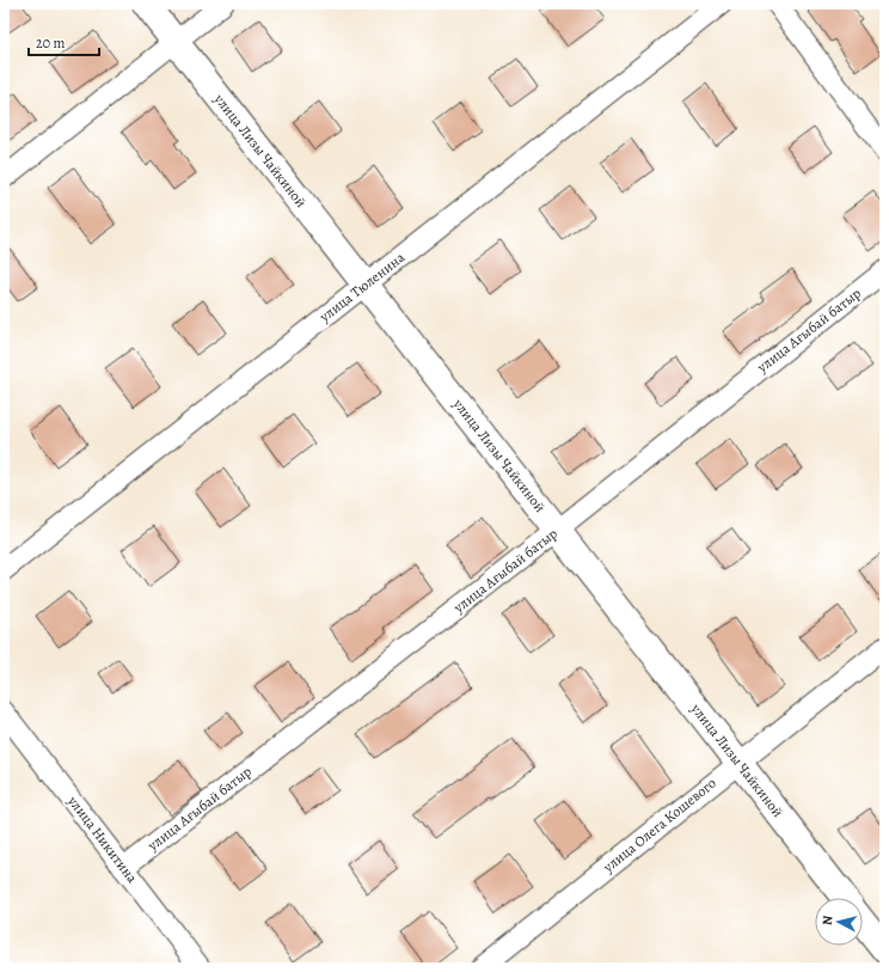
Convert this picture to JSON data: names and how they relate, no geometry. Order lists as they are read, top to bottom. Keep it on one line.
{"streets":{"street":["улица Лизы Чайкиной","улица Тюленина","улица Ағыбай батыр","улица Олега Кошевого","улица Никитина"]},"crossings":[["улица Лизы Чайкиной","улица Тюленина"],["улица Лизы Чайкиной","улица Ағыбай батыр"],["улица Лизы Чайкиной","улица Олега Кошевого"],["улица Ағыбай батыр","улица Никитина"]],"scale_bar":"20 m","north":"left"}
